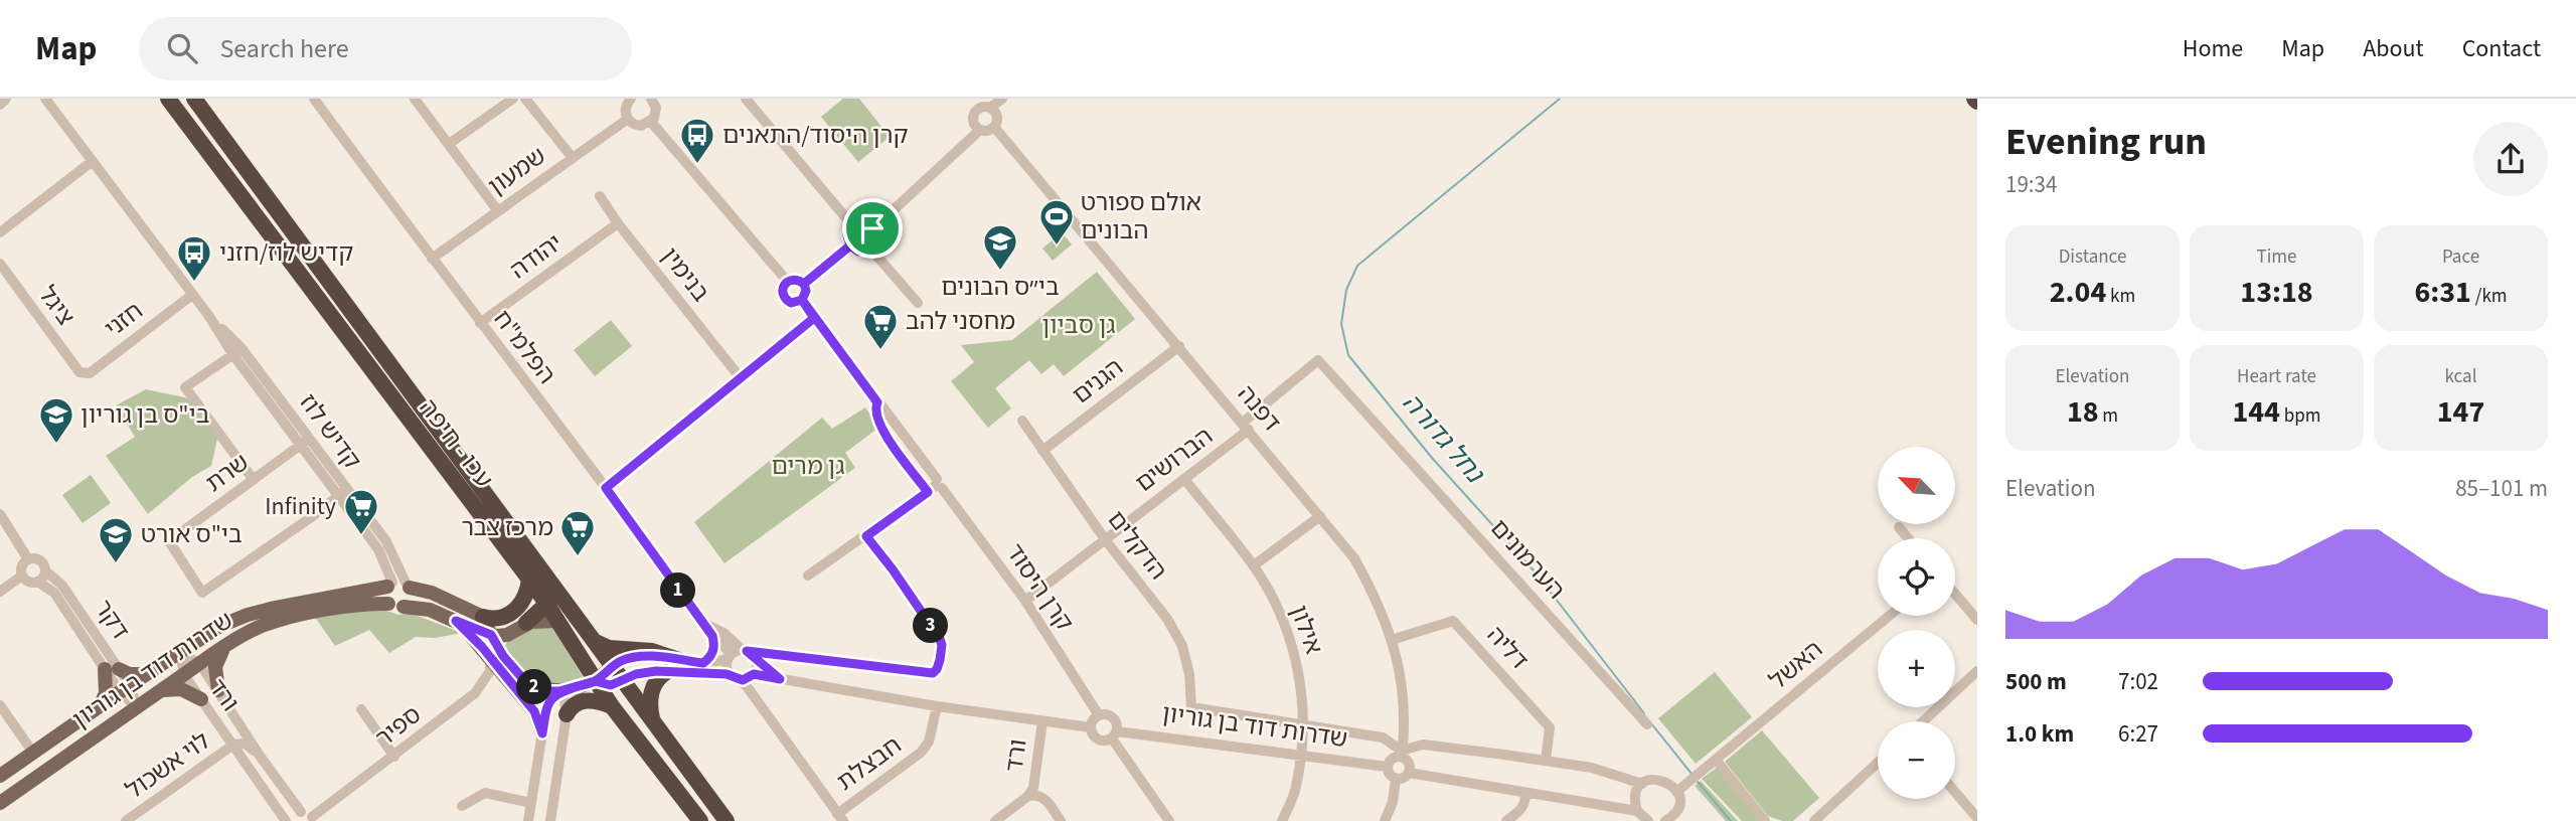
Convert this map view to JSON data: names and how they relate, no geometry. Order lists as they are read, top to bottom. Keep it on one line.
{"streets":{"highway":["עכו - חיפה"],"main road":["שדרות דוד בן גוריון"],"street":["שמעון","יהודה","בנימין","ציגל","חזני","הפלמ\"ח","הגנים","דפנה","קדיש לוז","הברושים","שרת","הדקלים","הערמונים","קרן היסוד","דקר","אילון","דליה","האשל","ורד","ספיר","חבצלת","לוי אשכול"]},"crossings":[["שמעון","הפלמ\"ח"],["יהודה","בנימין"],["יהודה","הפלמ\"ח"],["ציגל","חזני"],["חזני","קדיש לוז"],["הגנים","דפנה"],["הגנים","הדקלים"],["דפנה","הברושים"],["דפנה","דליה"],["דפנה","שדרות דוד בן גוריון"],["קדיש לוז","שרת"],["קדיש לוז","שדרות דוד בן גוריון"],["הברושים","הדקלים"],["הברושים","הערמונים"],["הברושים","קרן היסוד"],["הברושים","אילון"],["הדקלים","שדרות דוד בן גוריון"],["קרן היסוד","שדרות דוד בן גוריון"],["דקר","שדרות דוד בן גוריון"],["אילון","שדרות דוד בן גוריון"],["שדרות דוד בן גוריון","ורד"],["ורד","לוי אשכול"]],"water":["נחל גדורה"],"parks":["גן סביון","גן מרים"],"places":{"bus stop":["קרן היסוד/התאנים","קדיש לוז/חזני"],"sports":["אולם ספורט הבונים"],"school or university":["בי״ס הבונים","בי\"ס בן גוריון","בי\"ס אורט"],"supermarket":["מחסני להב","Infinity","מרכז צבר"]},"north":"top left","page":{"header":"Map","search":"Search here","nav":["Home","Map","About","Contact"],"heading":["Evening run","19:34"],"stats":[["Distance","2.04 km"],["Time","13:18"],["Pace","6:31 /km"],["Elevation","18 m"],["Heart rate","144 bpm"],["kcal","147"]],"map_buttons":["+","−"],"chart":["Elevation","85–101 m"],"pins":["1","3","2"],"list":[{"name":"500 m","note":"7:02"},{"name":"1.0 km","note":"6:27"}]}}
